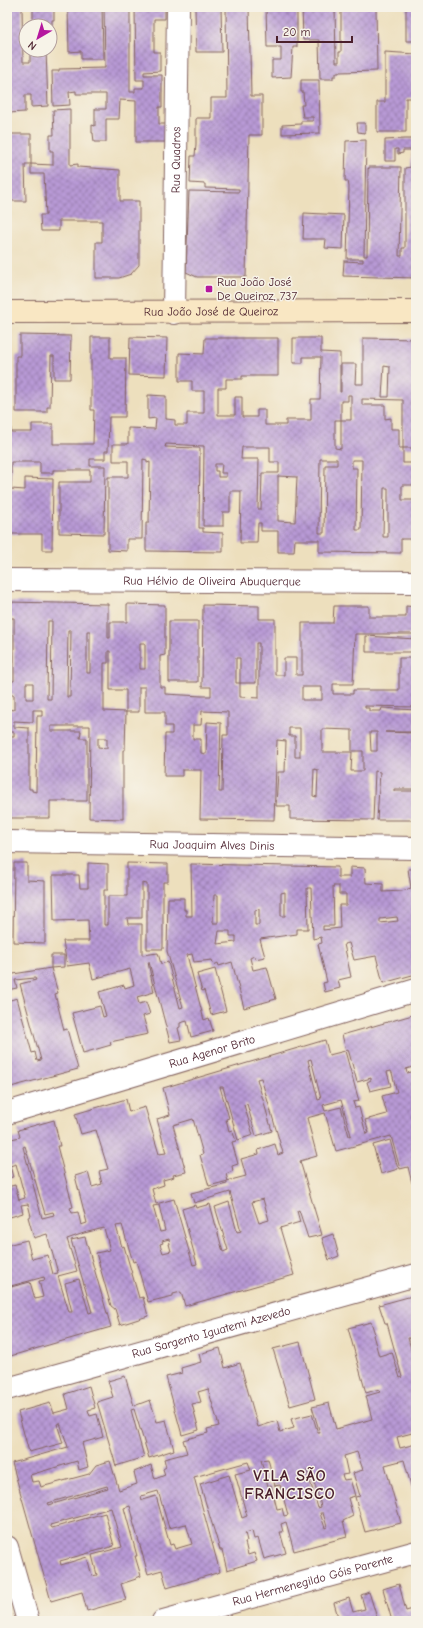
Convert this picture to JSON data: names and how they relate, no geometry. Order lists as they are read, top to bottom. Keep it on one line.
{"streets":{"street":["Rua Quadros","Rua João José de Queiroz","Rua Hélvio de Oliveira Abuquerque","Rua Joaquim Alves Dinis","Rua Agenor Brito","Rua Sargento Iguatemi Azevedo","Rua Hermenegildo Góis Parente"]},"crossings":[["Rua Quadros","Rua João José de Queiroz"]],"districts":["VILA SÃO FRANCISCO"],"places":{"transit":["Rua João José De Queiroz, 737"]},"scale_bar":"20 m","north":"bottom left"}
